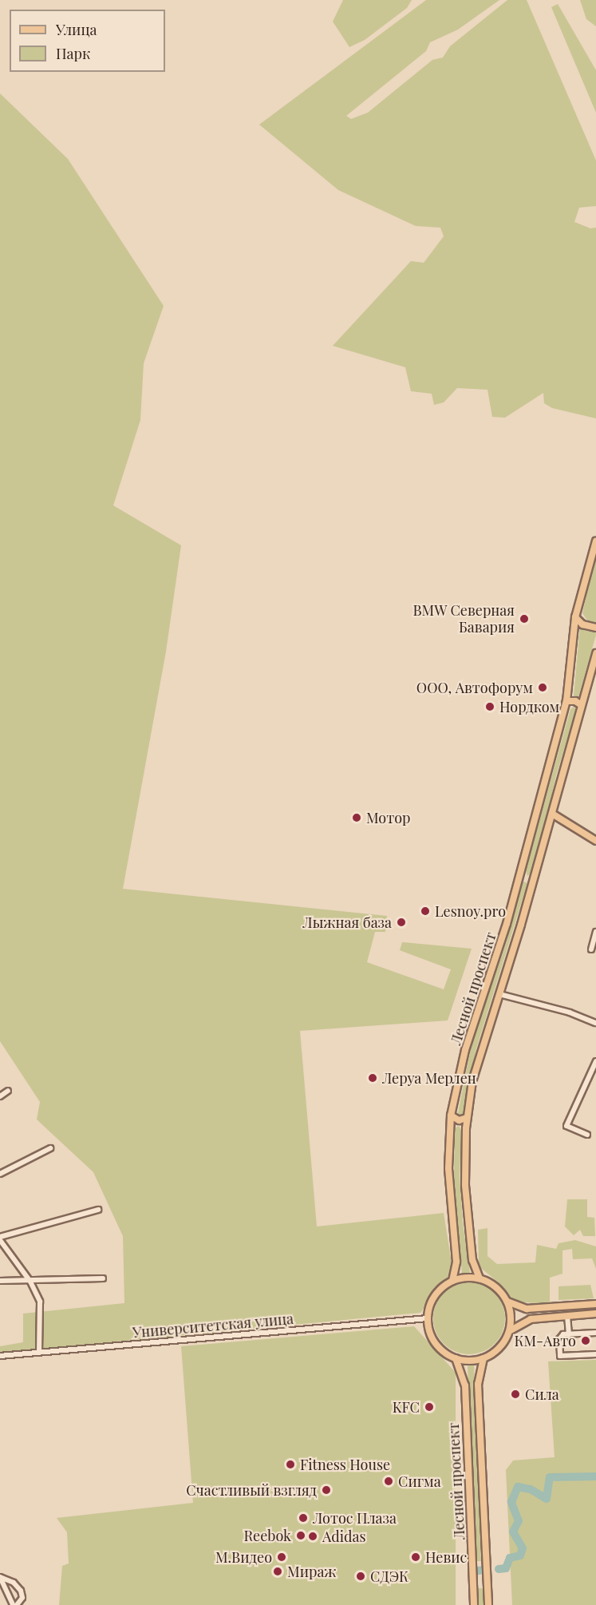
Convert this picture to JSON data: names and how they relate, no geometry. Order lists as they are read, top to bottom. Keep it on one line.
{"streets":{"main road":["Лесной проспект"],"street":["Университетская улица"]},"crossings":[["Лесной проспект","Университетская улица"]],"places":["BMW Северная Бавария","ООО, Автофорум","Нордком","Мотор","Lesnoy.pro","Лыжная база","Леруа Мерлен","КМ-Авто","Сила","KFC","Fitness House","Сигма","Счастливый взгляд","Лотос Плаза","Reebok","Adidas","М.Видео","Невис","Мираж","СДЭК"],"legend":["Улица","Парк"]}
